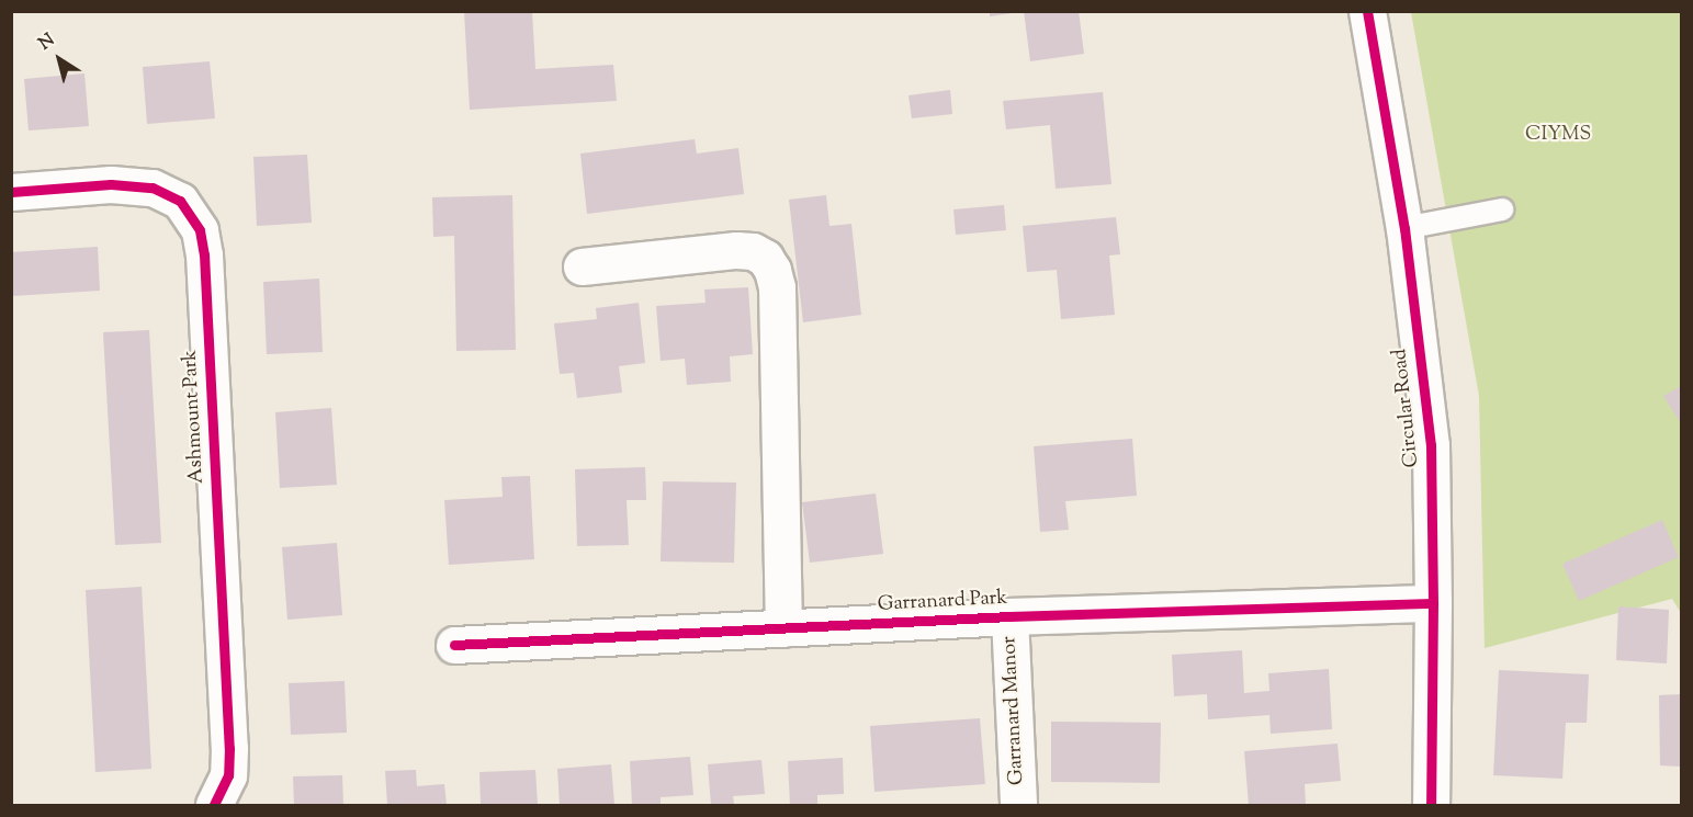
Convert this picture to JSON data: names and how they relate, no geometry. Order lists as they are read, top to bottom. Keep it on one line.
{"streets":{"street":["Circular Road","Ashmount Park","Garranard Park","Garranard Manor"]},"crossings":[["Circular Road","Garranard Park"],["Garranard Park","Garranard Manor"]],"parks":["CIYMS"],"north":"top left"}
